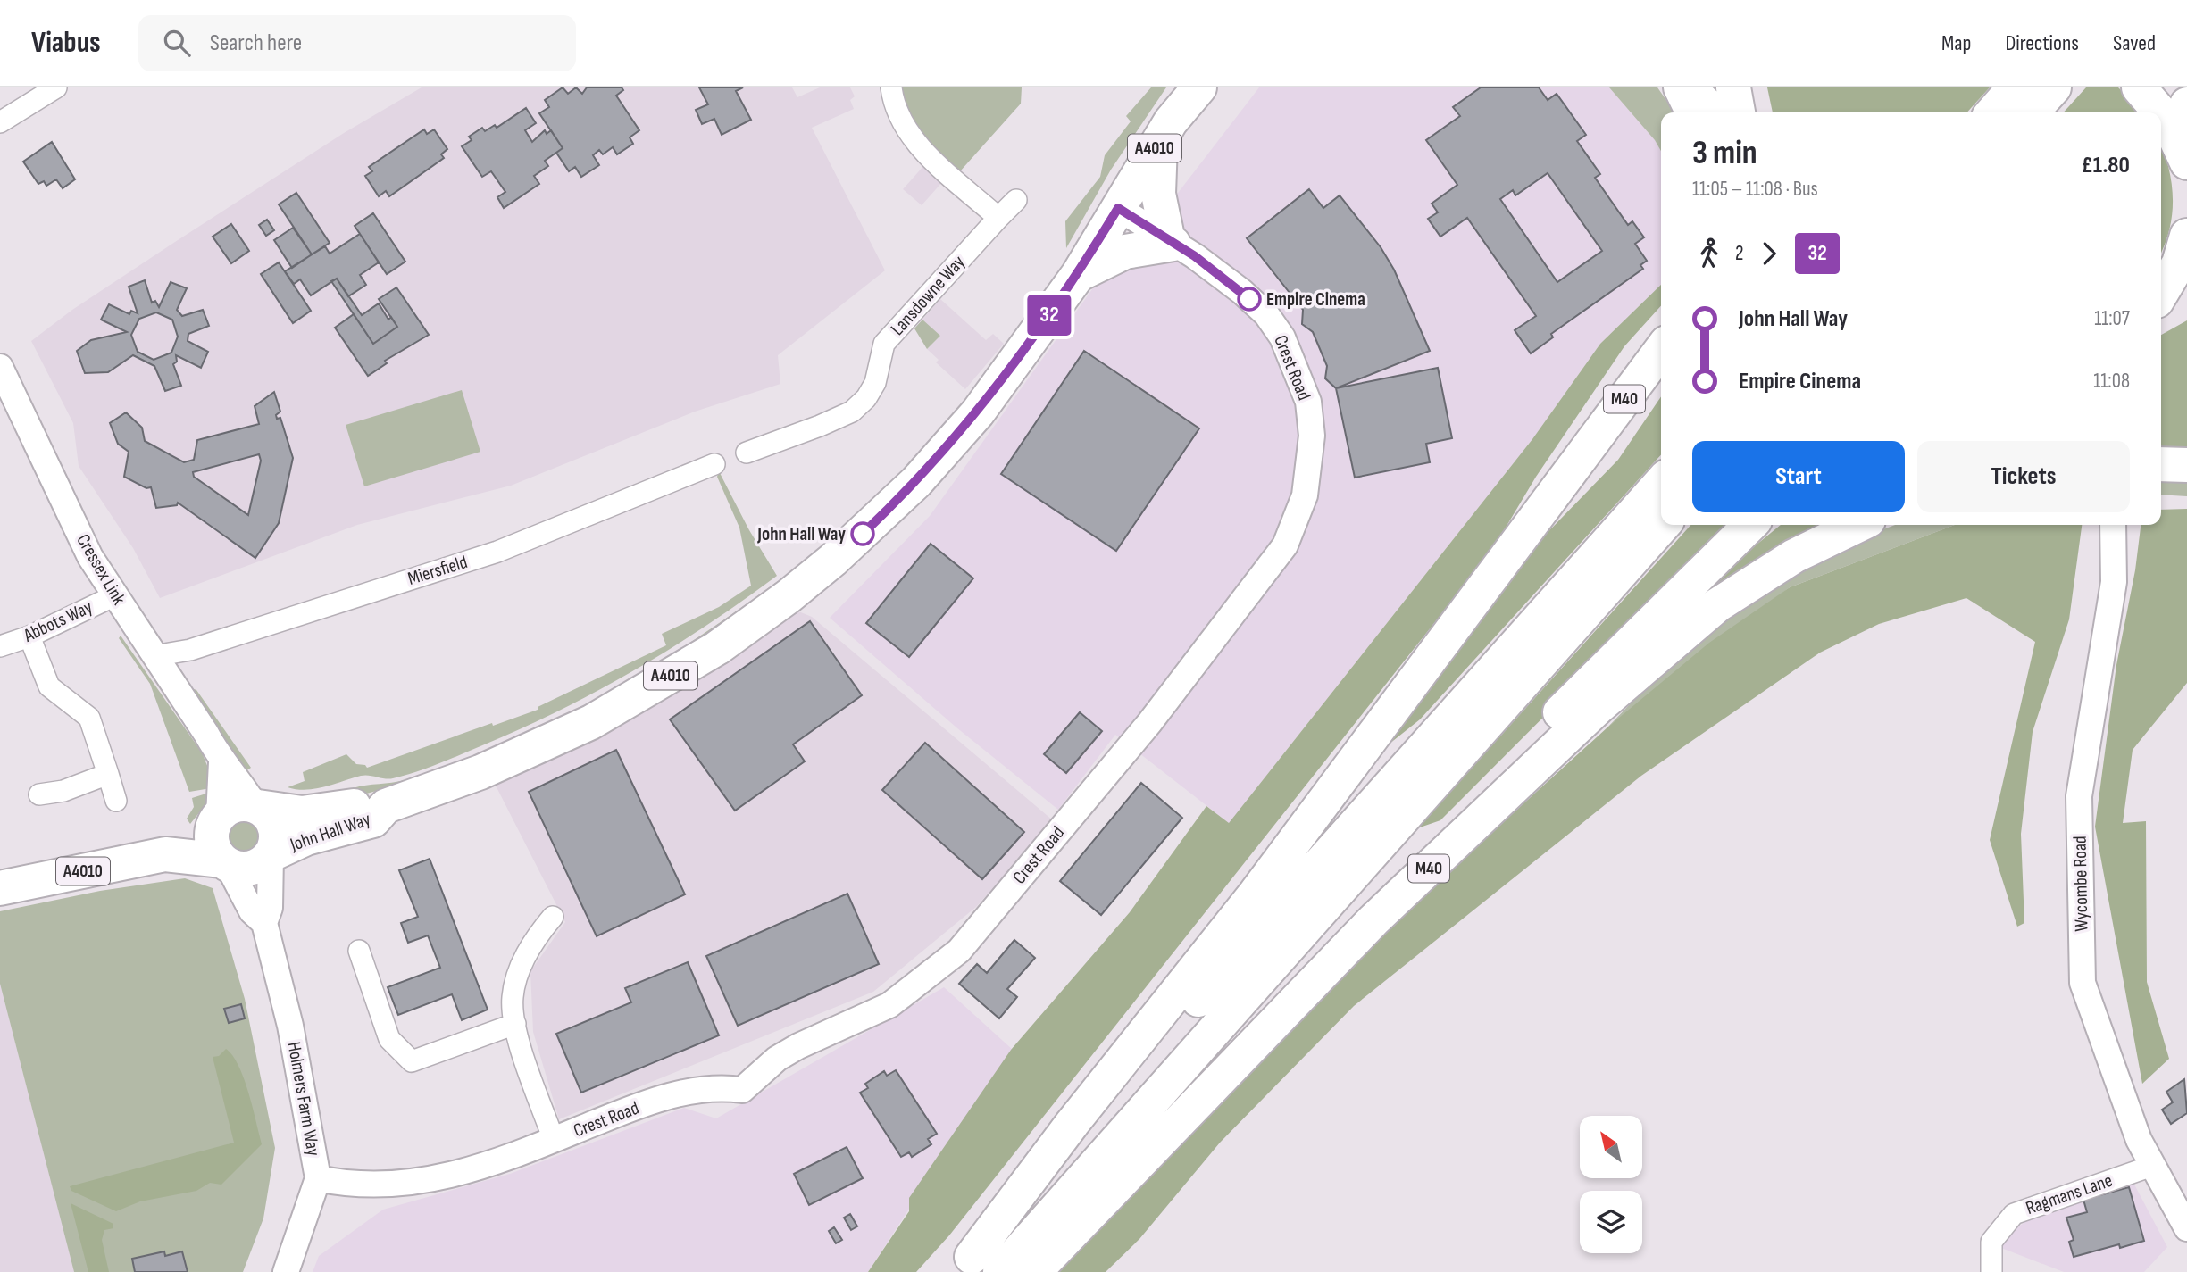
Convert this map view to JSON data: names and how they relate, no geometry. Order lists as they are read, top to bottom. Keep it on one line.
{"streets":{"highway":["A4010","M40","John Hall Way"],"street":["Lansdowne Way","Crest Road","Cressex Link","Miersfield","Abbots Way","Wycombe Road","Holmers Farm Way","Ragmans Lane"]},"crossings":[["A4010","Cressex Link"],["A4010","John Hall Way"],["A4010","Holmers Farm Way"],["Crest Road","John Hall Way"],["Crest Road","Holmers Farm Way"],["Cressex Link","Miersfield"],["Cressex Link","Abbots Way"],["Cressex Link","John Hall Way"],["Cressex Link","Holmers Farm Way"],["John Hall Way","Holmers Farm Way"],["Wycombe Road","Ragmans Lane"]],"places":["Empire Cinema","John Hall Way"],"lines":["bus line 32"],"north":"top left","page":{"header":"Viabus","search":"Search here","nav":["Map","Directions","Saved"],"on_map":"32","heading":["3 min","11:05 – 11:08 · Bus","£1.80"],"legs":["2","32"],"list":[{"name":"John Hall Way","value":"11:07"},{"name":"Empire Cinema","value":"11:08"}],"buttons":["Start","Tickets"]}}
